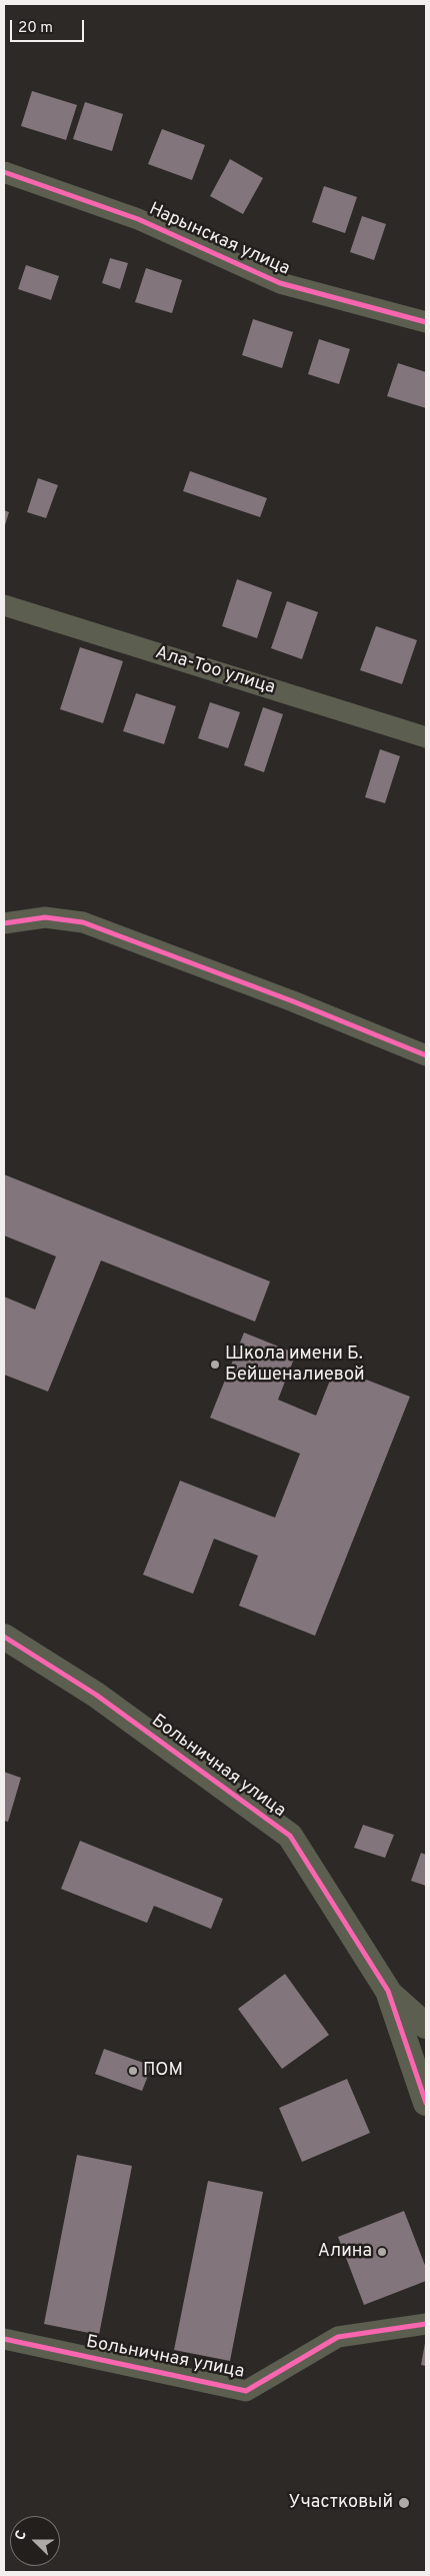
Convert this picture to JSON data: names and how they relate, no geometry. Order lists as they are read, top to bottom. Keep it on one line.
{"streets":{"street":["Нарынская улица","Ала-Тоо улица","Больничная улица"]},"places":["Школа имени Б. Бейшеналиевой","ПОМ","Алина","Участковый"],"scale_bar":"20 m","north":"left"}
